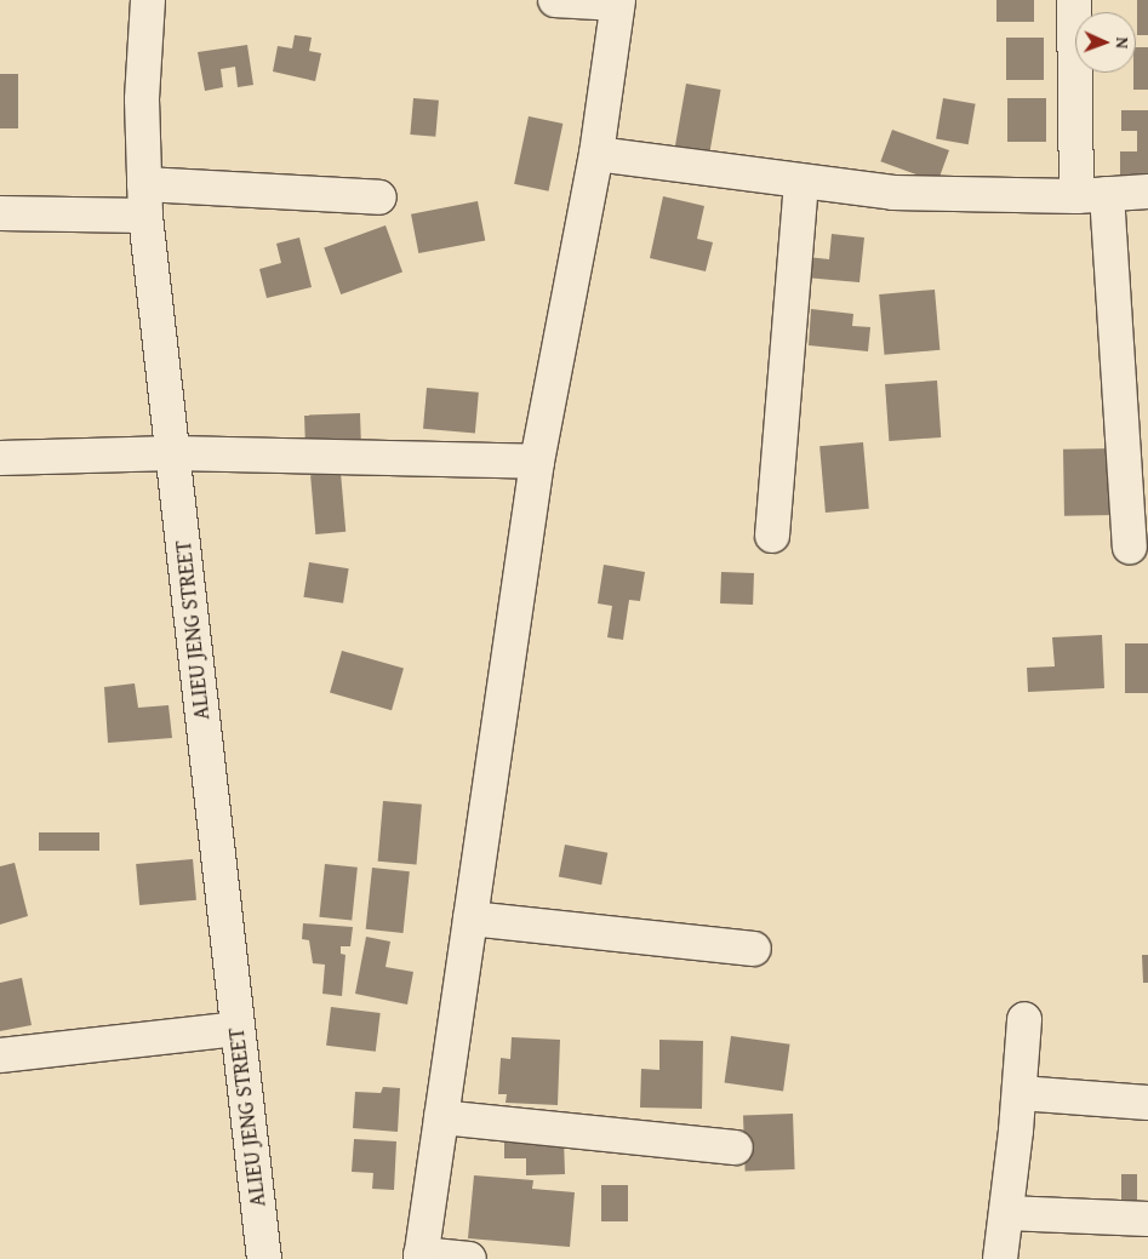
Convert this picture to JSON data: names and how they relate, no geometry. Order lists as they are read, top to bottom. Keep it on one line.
{"streets":{"street":["ALIEU JENG STREET"]},"north":"right"}
